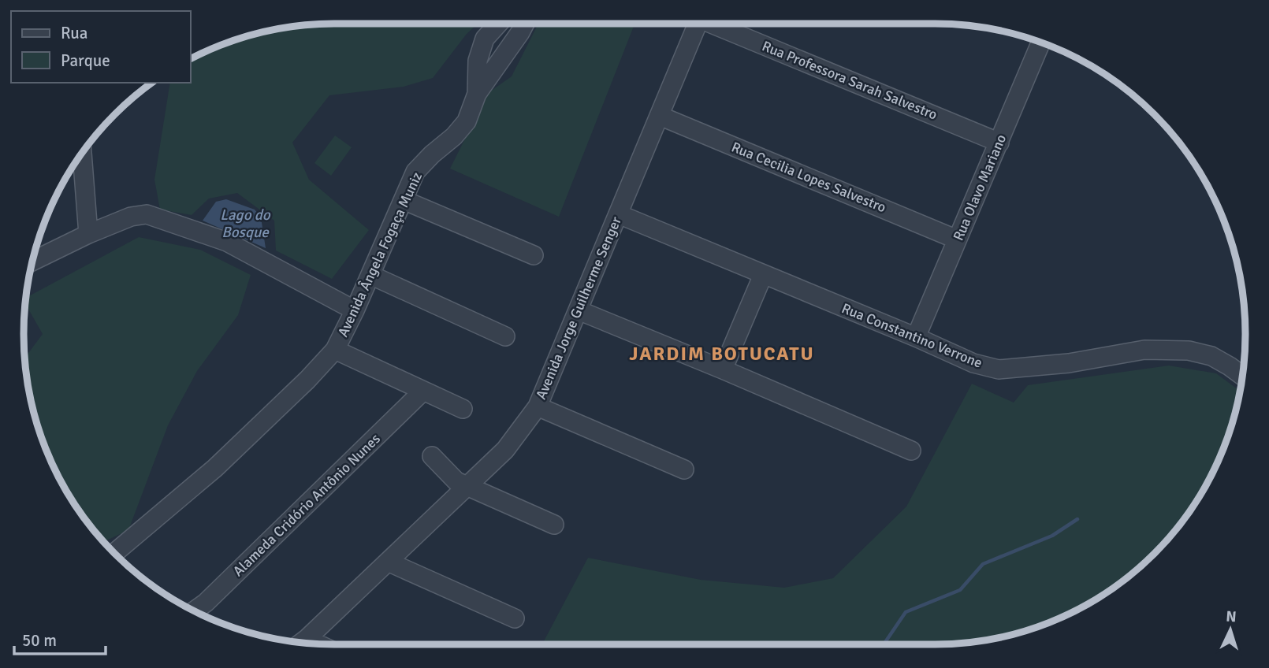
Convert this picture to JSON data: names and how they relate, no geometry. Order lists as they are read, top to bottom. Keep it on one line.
{"streets":{"street":["Rua Professora Sarah Salvestro","Rua Cecilia Lopes Salvestro","Rua Olavo Mariano","Avenida Ângela Fogaça Muniz","Avenida Jorge Guilherme Senger","Rua Constantino Verrone","Alameda Cridório Antônio Nunes"]},"crossings":[["Rua Professora Sarah Salvestro","Rua Olavo Mariano"],["Rua Cecilia Lopes Salvestro","Rua Olavo Mariano"],["Rua Cecilia Lopes Salvestro","Avenida Jorge Guilherme Senger"],["Rua Olavo Mariano","Rua Constantino Verrone"],["Avenida Jorge Guilherme Senger","Rua Constantino Verrone"]],"districts":["JARDIM BOTUCATU"],"water":["Lago do Bosque"],"legend":["Rua","Parque"],"scale_bar":"50 m","north":"top"}
